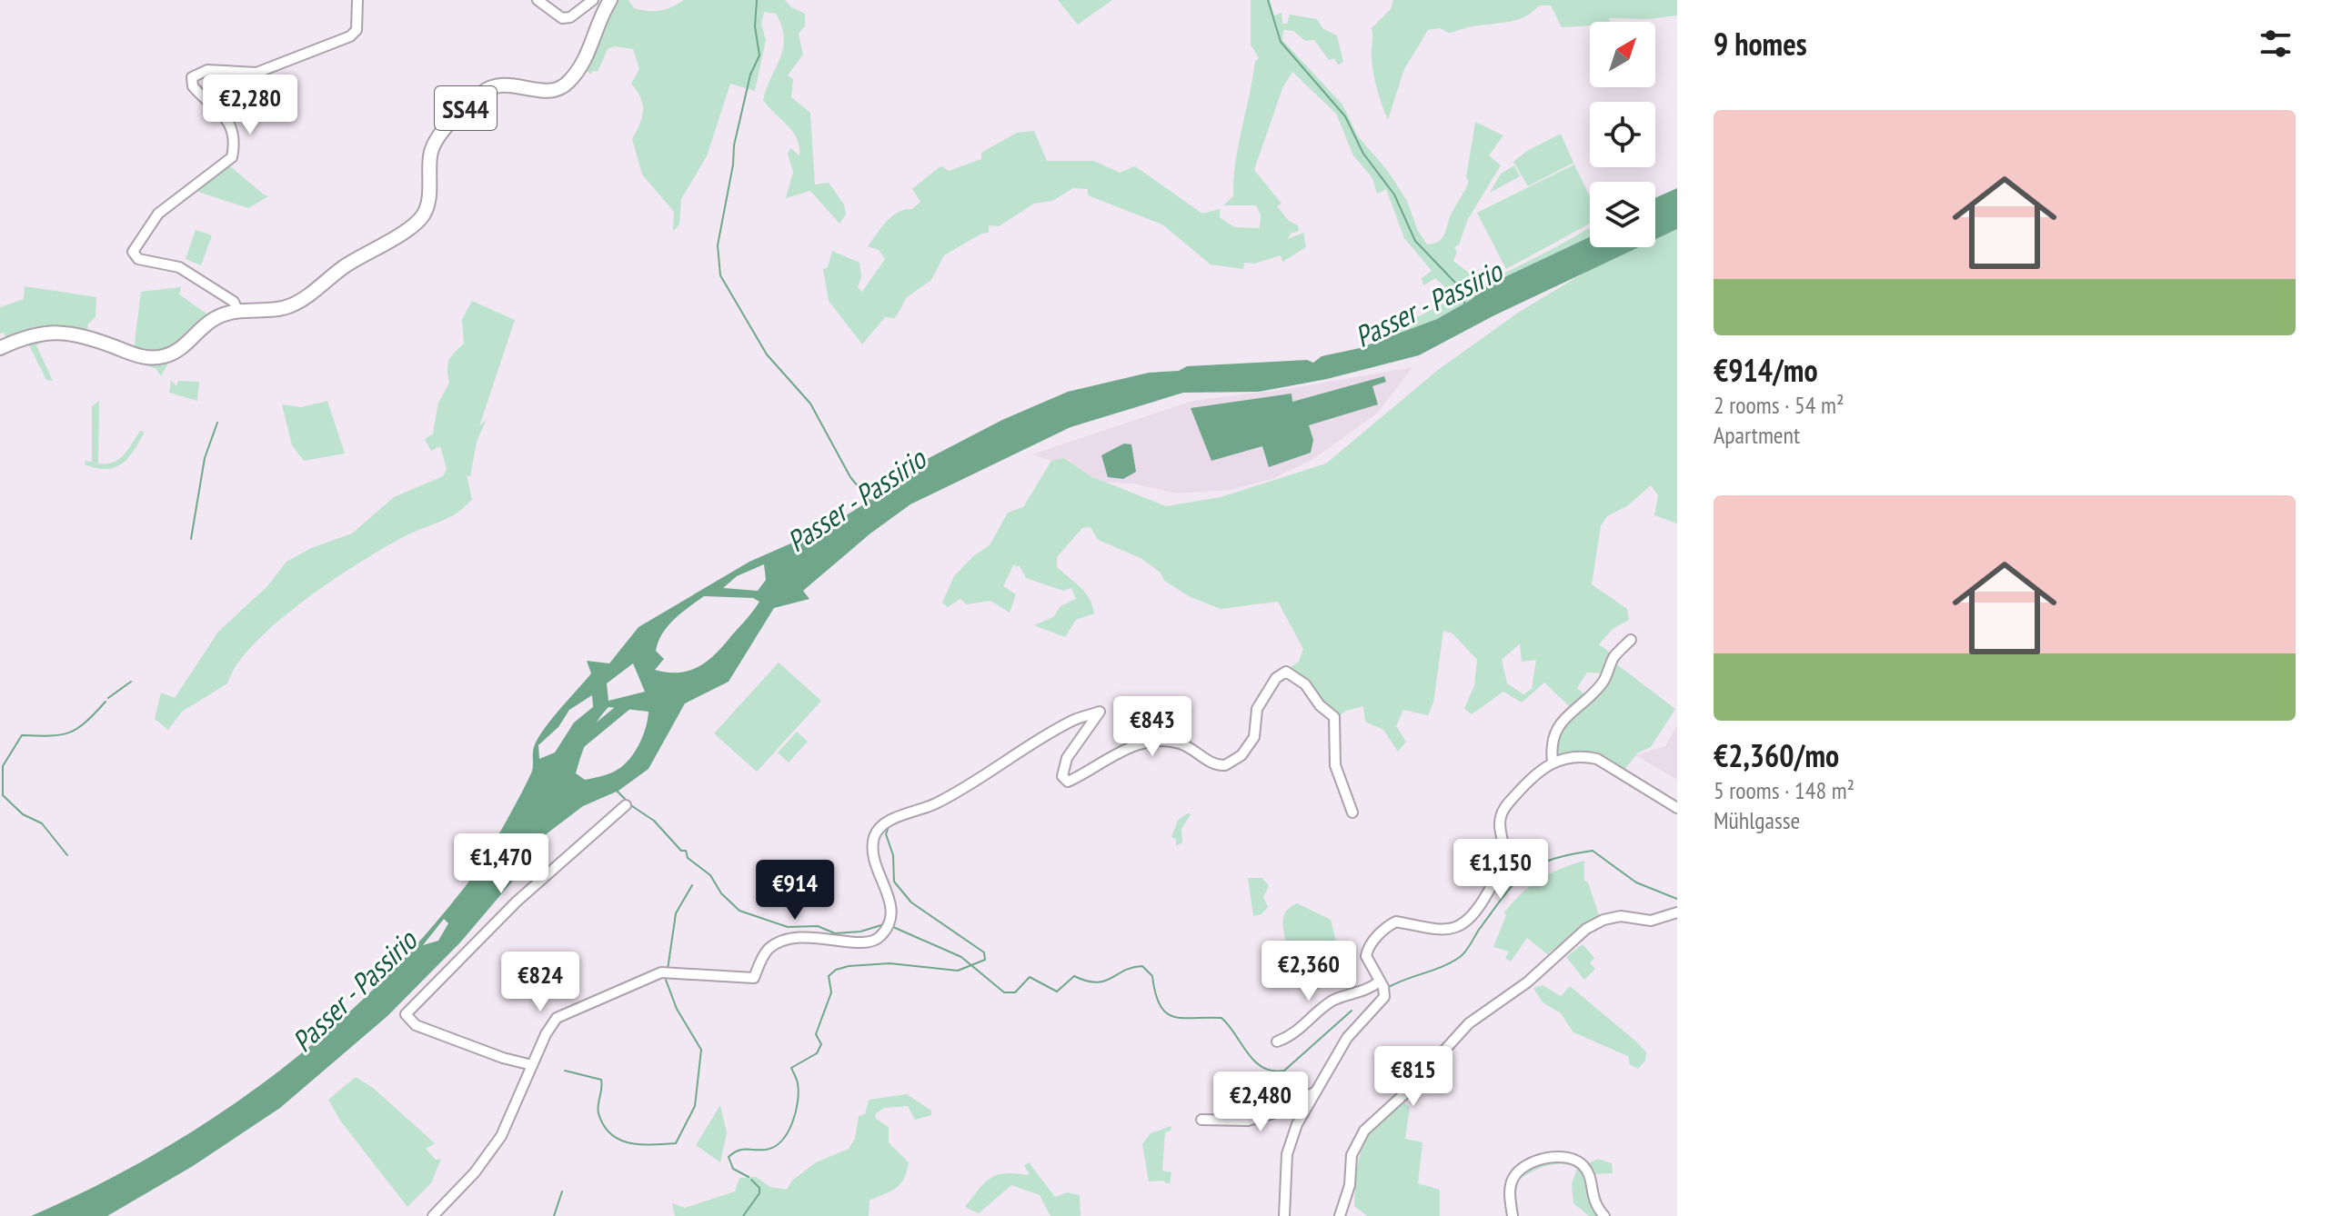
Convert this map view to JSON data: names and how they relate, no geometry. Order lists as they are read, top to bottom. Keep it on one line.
{"streets":{"main road":["SS44"]},"water":["Passer - Passirio"],"north":"top right","page":{"heading":"9 homes","price":["€2,280","€843","€1,470","€1,150","€914","€2,360","€824","€815","€2,480"],"list":[{"name":"€914/mo","note":"2 rooms · 54 m² · Apartment"},{"name":"€2,360/mo","note":"5 rooms · 148 m² · Mühlgasse"}]}}
